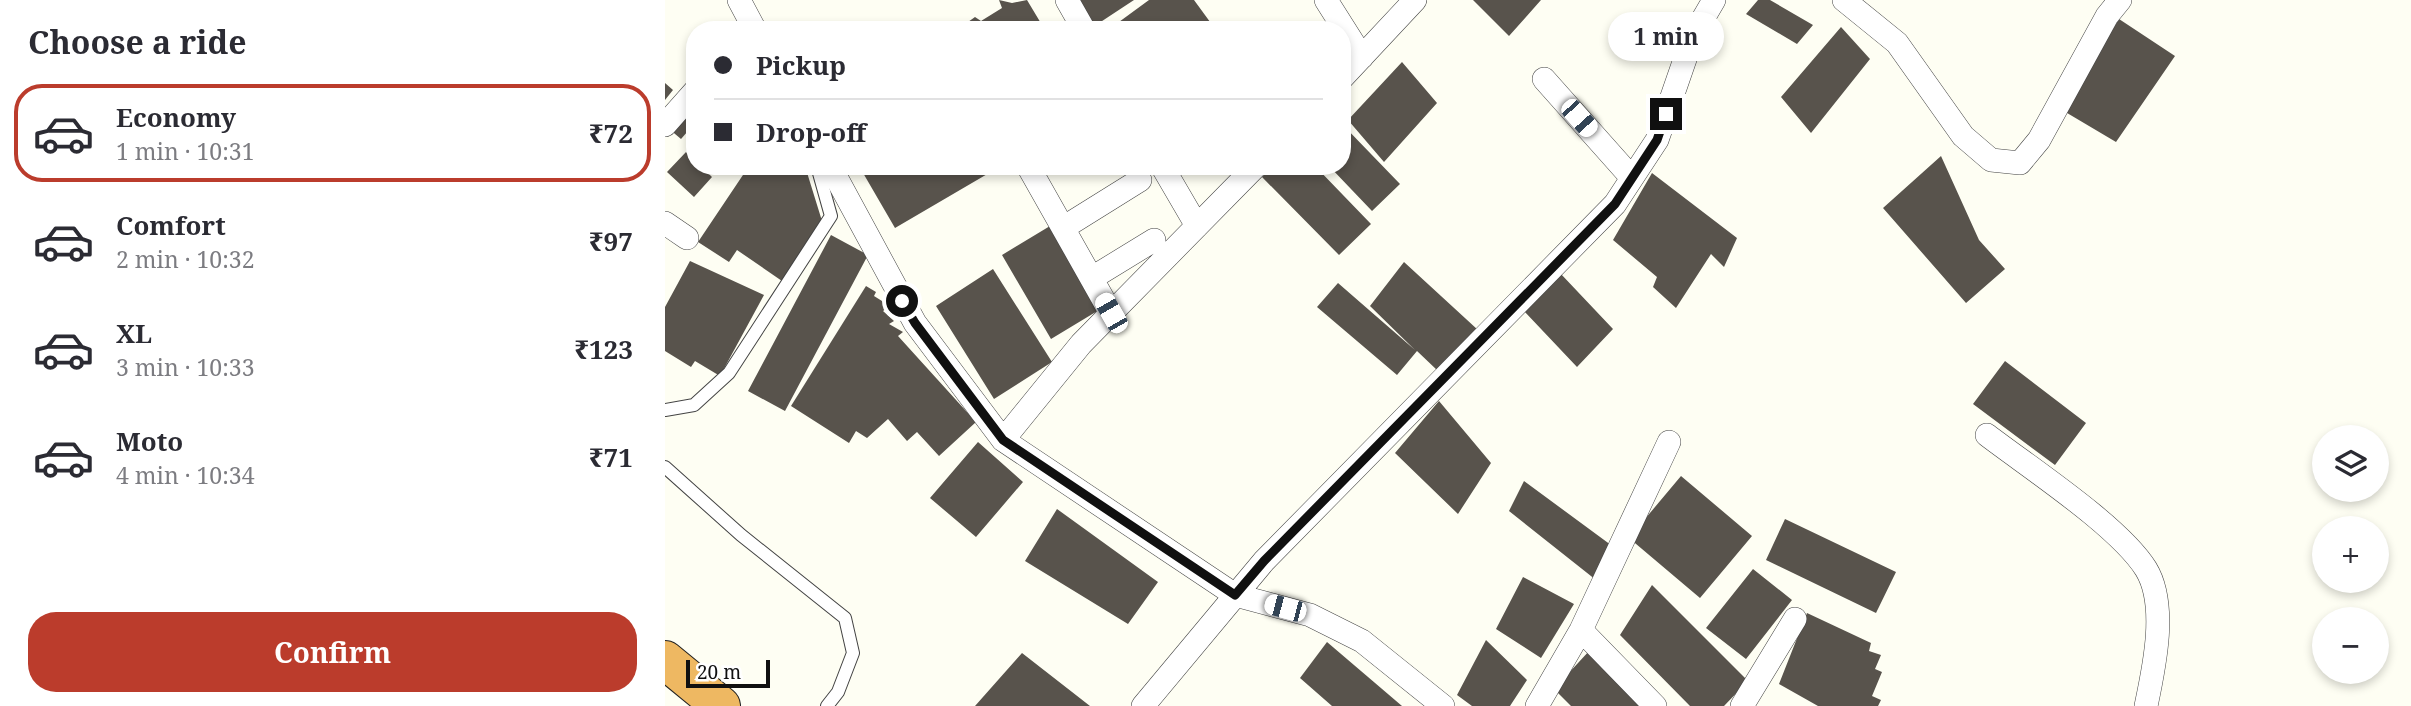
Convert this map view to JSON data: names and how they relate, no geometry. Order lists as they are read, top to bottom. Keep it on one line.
{"scale_bar":"20 m","page":{"heading":"Choose a ride","bubble":"1 min","banner":["Pickup","Drop-off"],"list":[{"name":"Economy","note":"1 min · 10:31","value":"₹72"},{"name":"Comfort","note":"2 min · 10:32","value":"₹97"},{"name":"XL","note":"3 min · 10:33","value":"₹123"},{"name":"Moto","note":"4 min · 10:34","value":"₹71"}],"map_buttons":["+","−"],"buttons":"Confirm","scale":"20 m"}}
